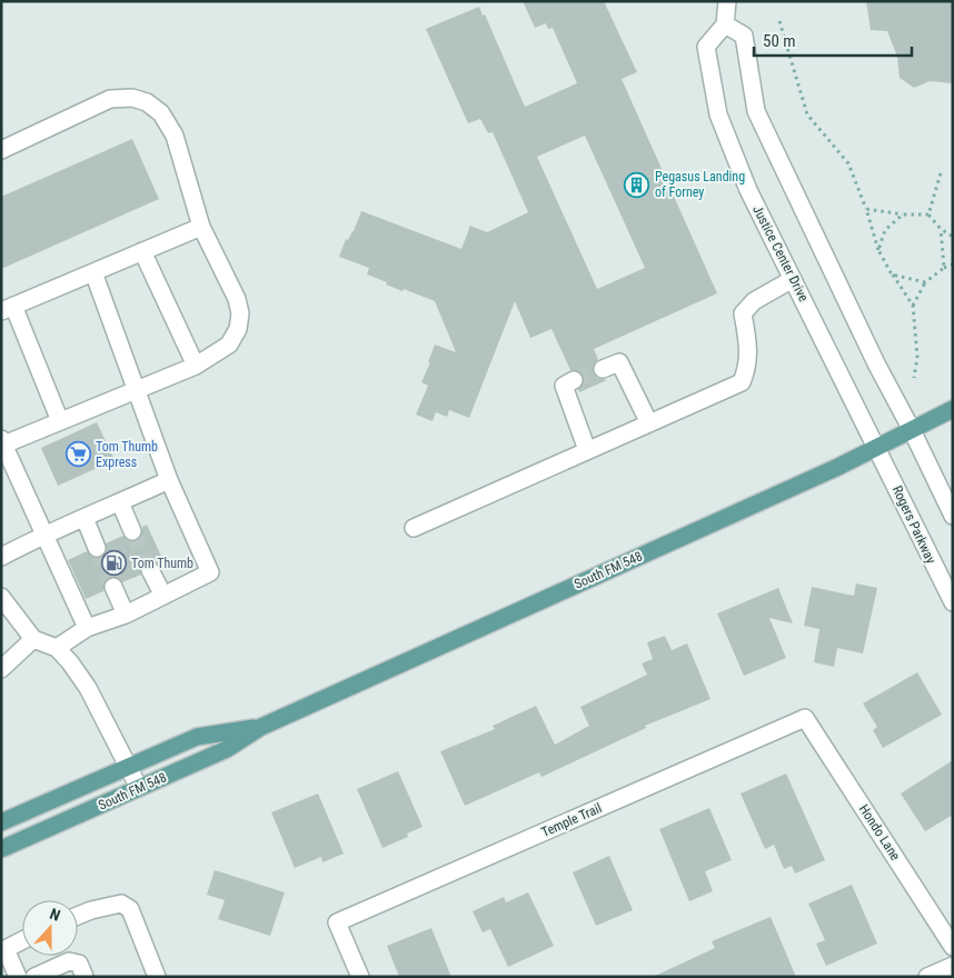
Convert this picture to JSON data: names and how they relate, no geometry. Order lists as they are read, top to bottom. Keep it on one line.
{"streets":{"main road":["South FM 548"],"street":["Justice Center Drive","Rogers Parkway","Temple Trail","Hondo Lane"]},"crossings":[["Justice Center Drive","Rogers Parkway"],["Justice Center Drive","South FM 548"],["Rogers Parkway","South FM 548"],["Temple Trail","Hondo Lane"]],"places":{"building":["Pegasus Landing of Forney"],"supermarket":["Tom Thumb Express"],"fuel station":["Tom Thumb"]},"scale_bar":"50 m","north":"top"}
